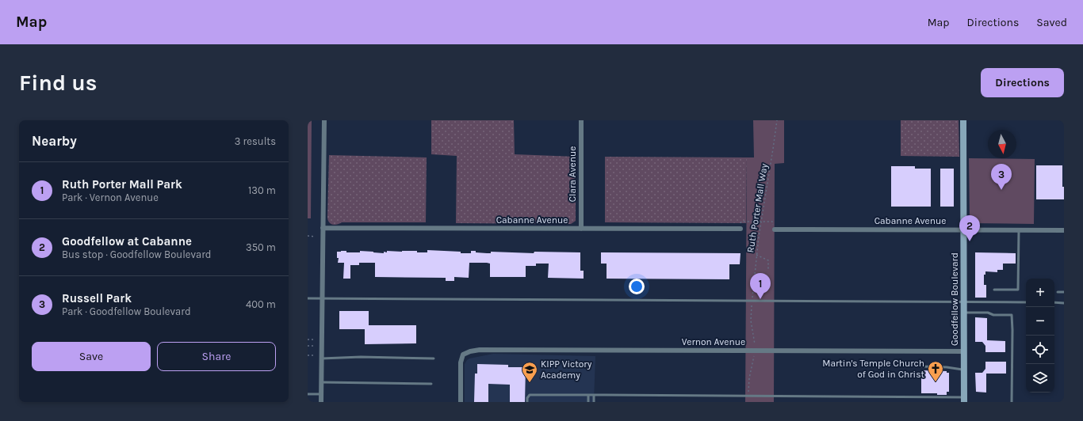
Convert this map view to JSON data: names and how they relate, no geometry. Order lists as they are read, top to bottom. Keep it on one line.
{"streets":{"main road":["Goodfellow Boulevard"],"street":["Clara Avenue","Cabanne Avenue","Vernon Avenue"],"path":["Ruth Porter Mall Way"]},"crossings":[["Clara Avenue","Cabanne Avenue"],["Cabanne Avenue","Goodfellow Boulevard"],["Goodfellow Boulevard","Vernon Avenue"]],"places":{"church":["Martin's Temple Church of God in Christ"],"school or university":["KIPP Victory Academy"]},"north":"bottom","page":{"header":"Map","nav":["Map","Directions","Saved"],"buttons":["Directions",["Save","Share"]],"title":"Find us","heading":["Nearby","3 results"],"list":[{"mark":"1","name":"Ruth Porter Mall Park","note":"Park · Vernon Avenue","value":"130 m"},{"mark":"2","name":"Goodfellow at Cabanne","note":"Bus stop · Goodfellow Boulevard","value":"350 m"},{"mark":"3","name":"Russell Park","note":"Park · Goodfellow Boulevard","value":"400 m"}],"pins":["3","2","1"],"map_buttons":["+","−"]}}
